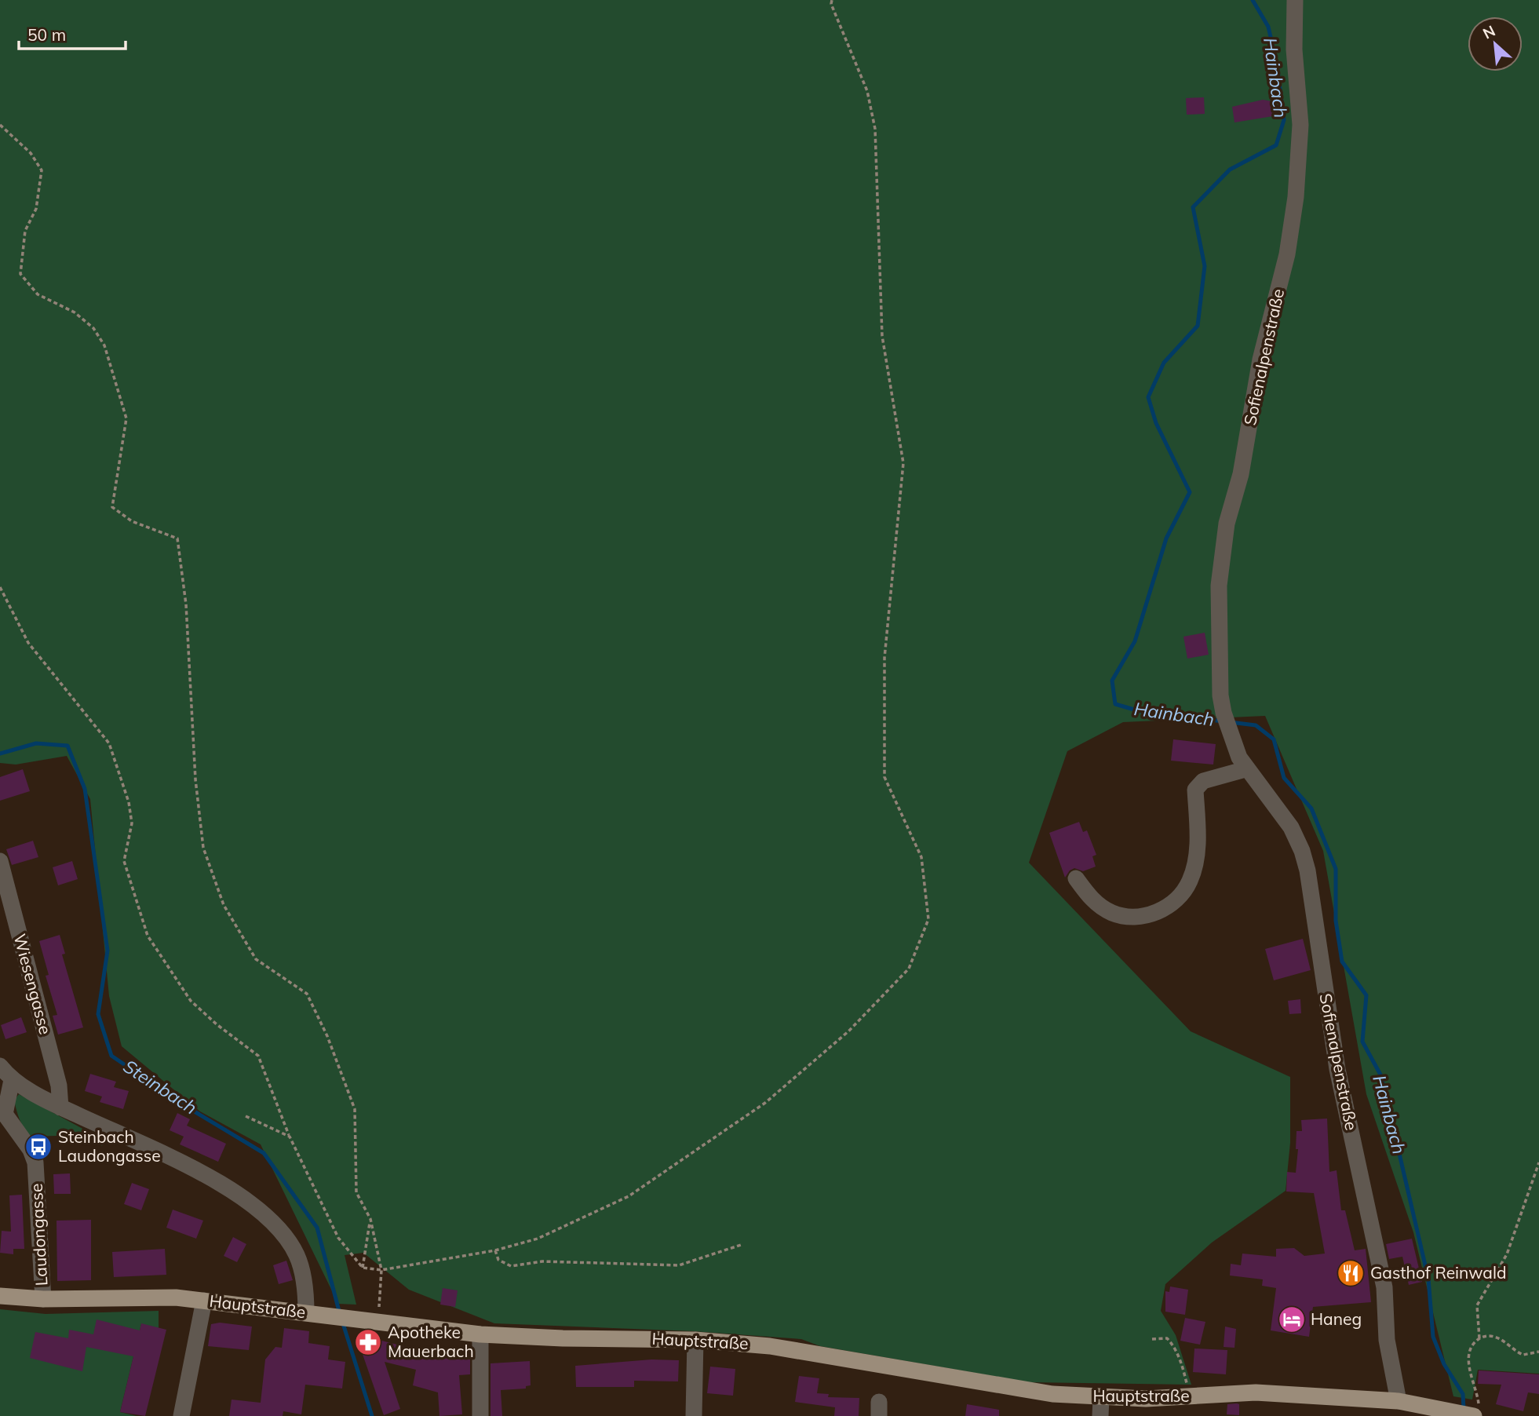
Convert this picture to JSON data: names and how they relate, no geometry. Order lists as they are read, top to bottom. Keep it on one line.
{"streets":{"main road":["Hauptstraße"],"street":["Sofienalpenstraße","Wiesengasse","Laudongasse"]},"crossings":[["Sofienalpenstraße","Hauptstraße"],["Laudongasse","Hauptstraße"]],"water":["Hainbach","Steinbach"],"places":{"bus stop":["Steinbach Laudongasse"],"restaurant":["Gasthof Reinwald"],"hotel":["Haneg"],"pharmacy":["Apotheke Mauerbach"]},"scale_bar":"50 m","north":"top left"}
